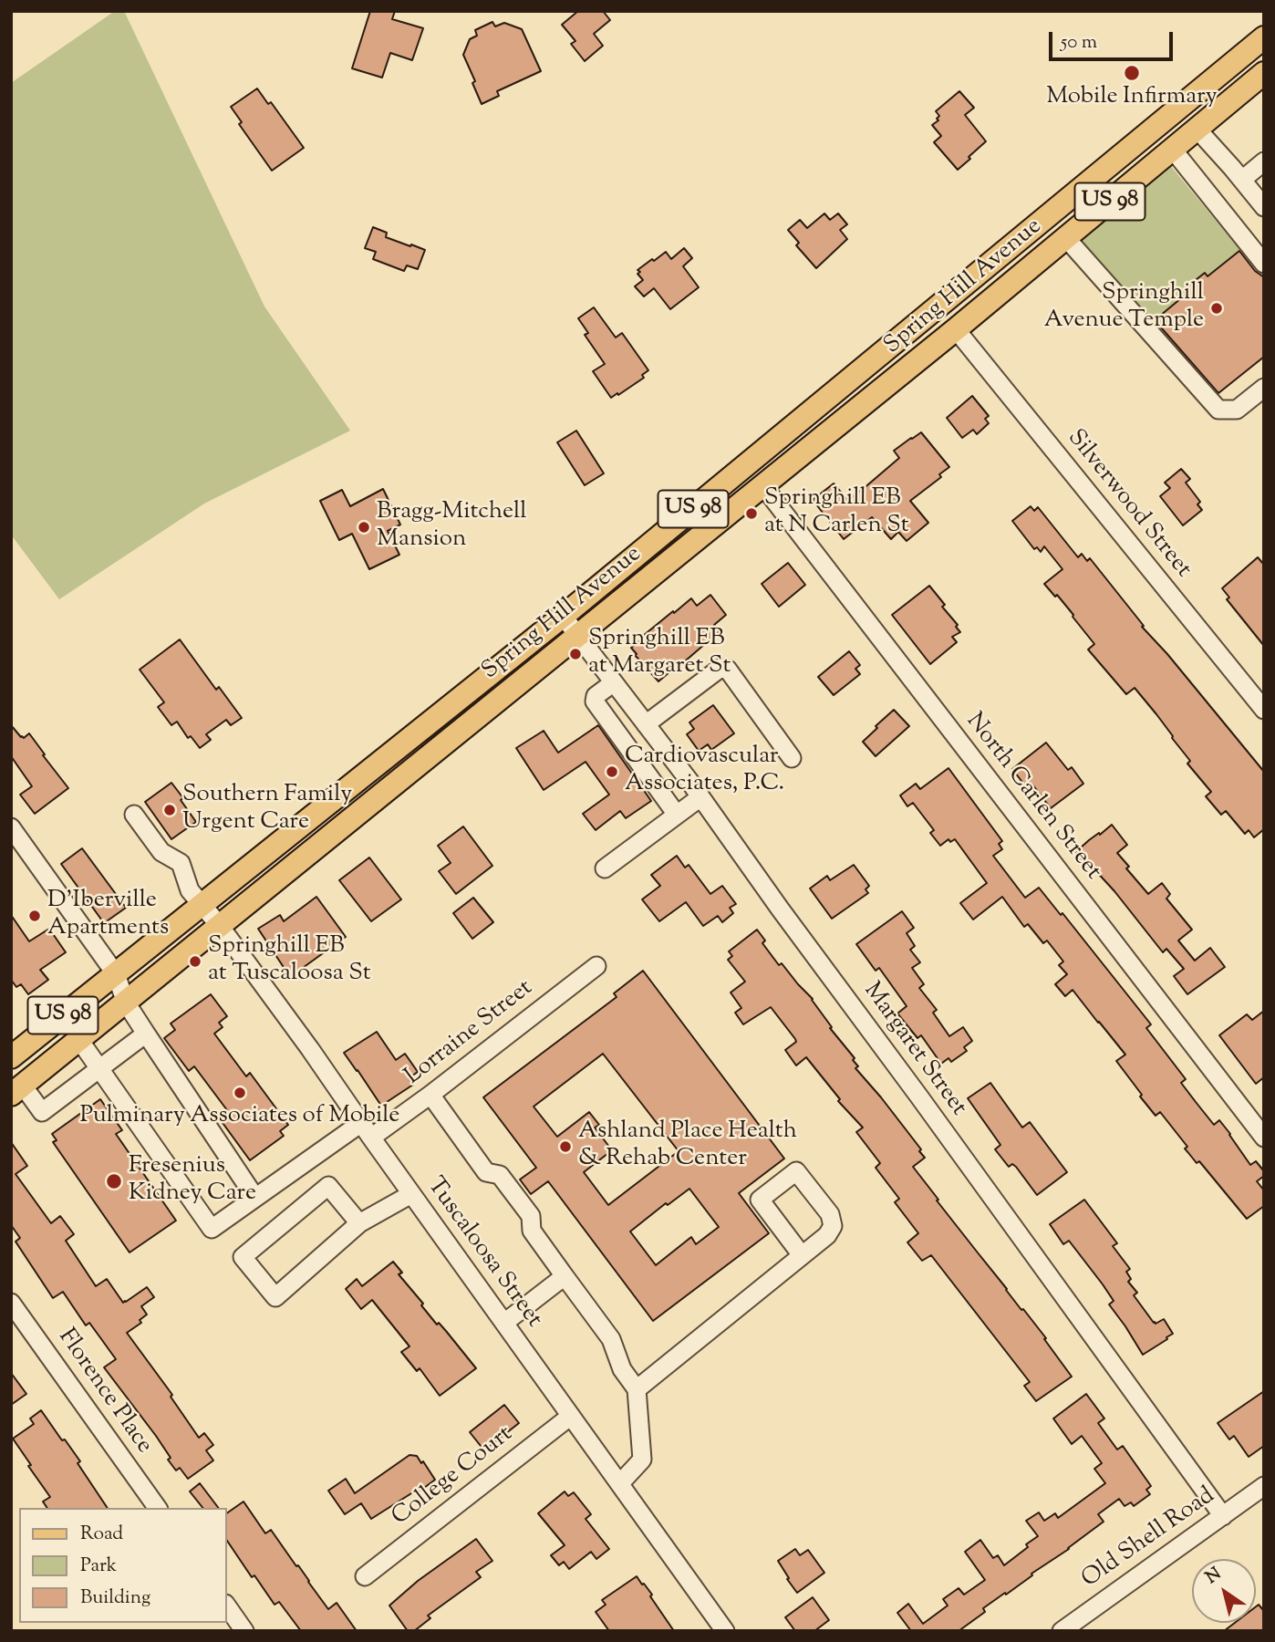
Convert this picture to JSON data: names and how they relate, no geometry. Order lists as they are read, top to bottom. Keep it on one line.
{"streets":{"main road":["US 98","Spring Hill Avenue"],"street":["Silverwood Street","North Carlen Street","Lorraine Street","Margaret Street","Tuscaloosa Street","Florence Place","College Court","Old Shell Road"]},"crossings":[["Spring Hill Avenue","Silverwood Street"],["Spring Hill Avenue","North Carlen Street"],["Spring Hill Avenue","Margaret Street"],["Spring Hill Avenue","Tuscaloosa Street"],["Lorraine Street","Tuscaloosa Street"],["Margaret Street","Old Shell Road"],["Tuscaloosa Street","College Court"]],"places":["Mobile Infirmary","Springhill Avenue Temple","Springhill EB at N Carlen St","Bragg-Mitchell Mansion","Springhill EB at Margaret St","Cardiovascular Associates, P.C.","Southern Family Urgent Care","D'Iberville Apartments","Springhill EB at Tuscaloosa St","Pulminary Associates of Mobile","Ashland Place Health & Rehab Center","Fresenius Kidney Care"],"legend":["Road","Park","Building"],"scale_bar":"50 m","north":"top left"}
